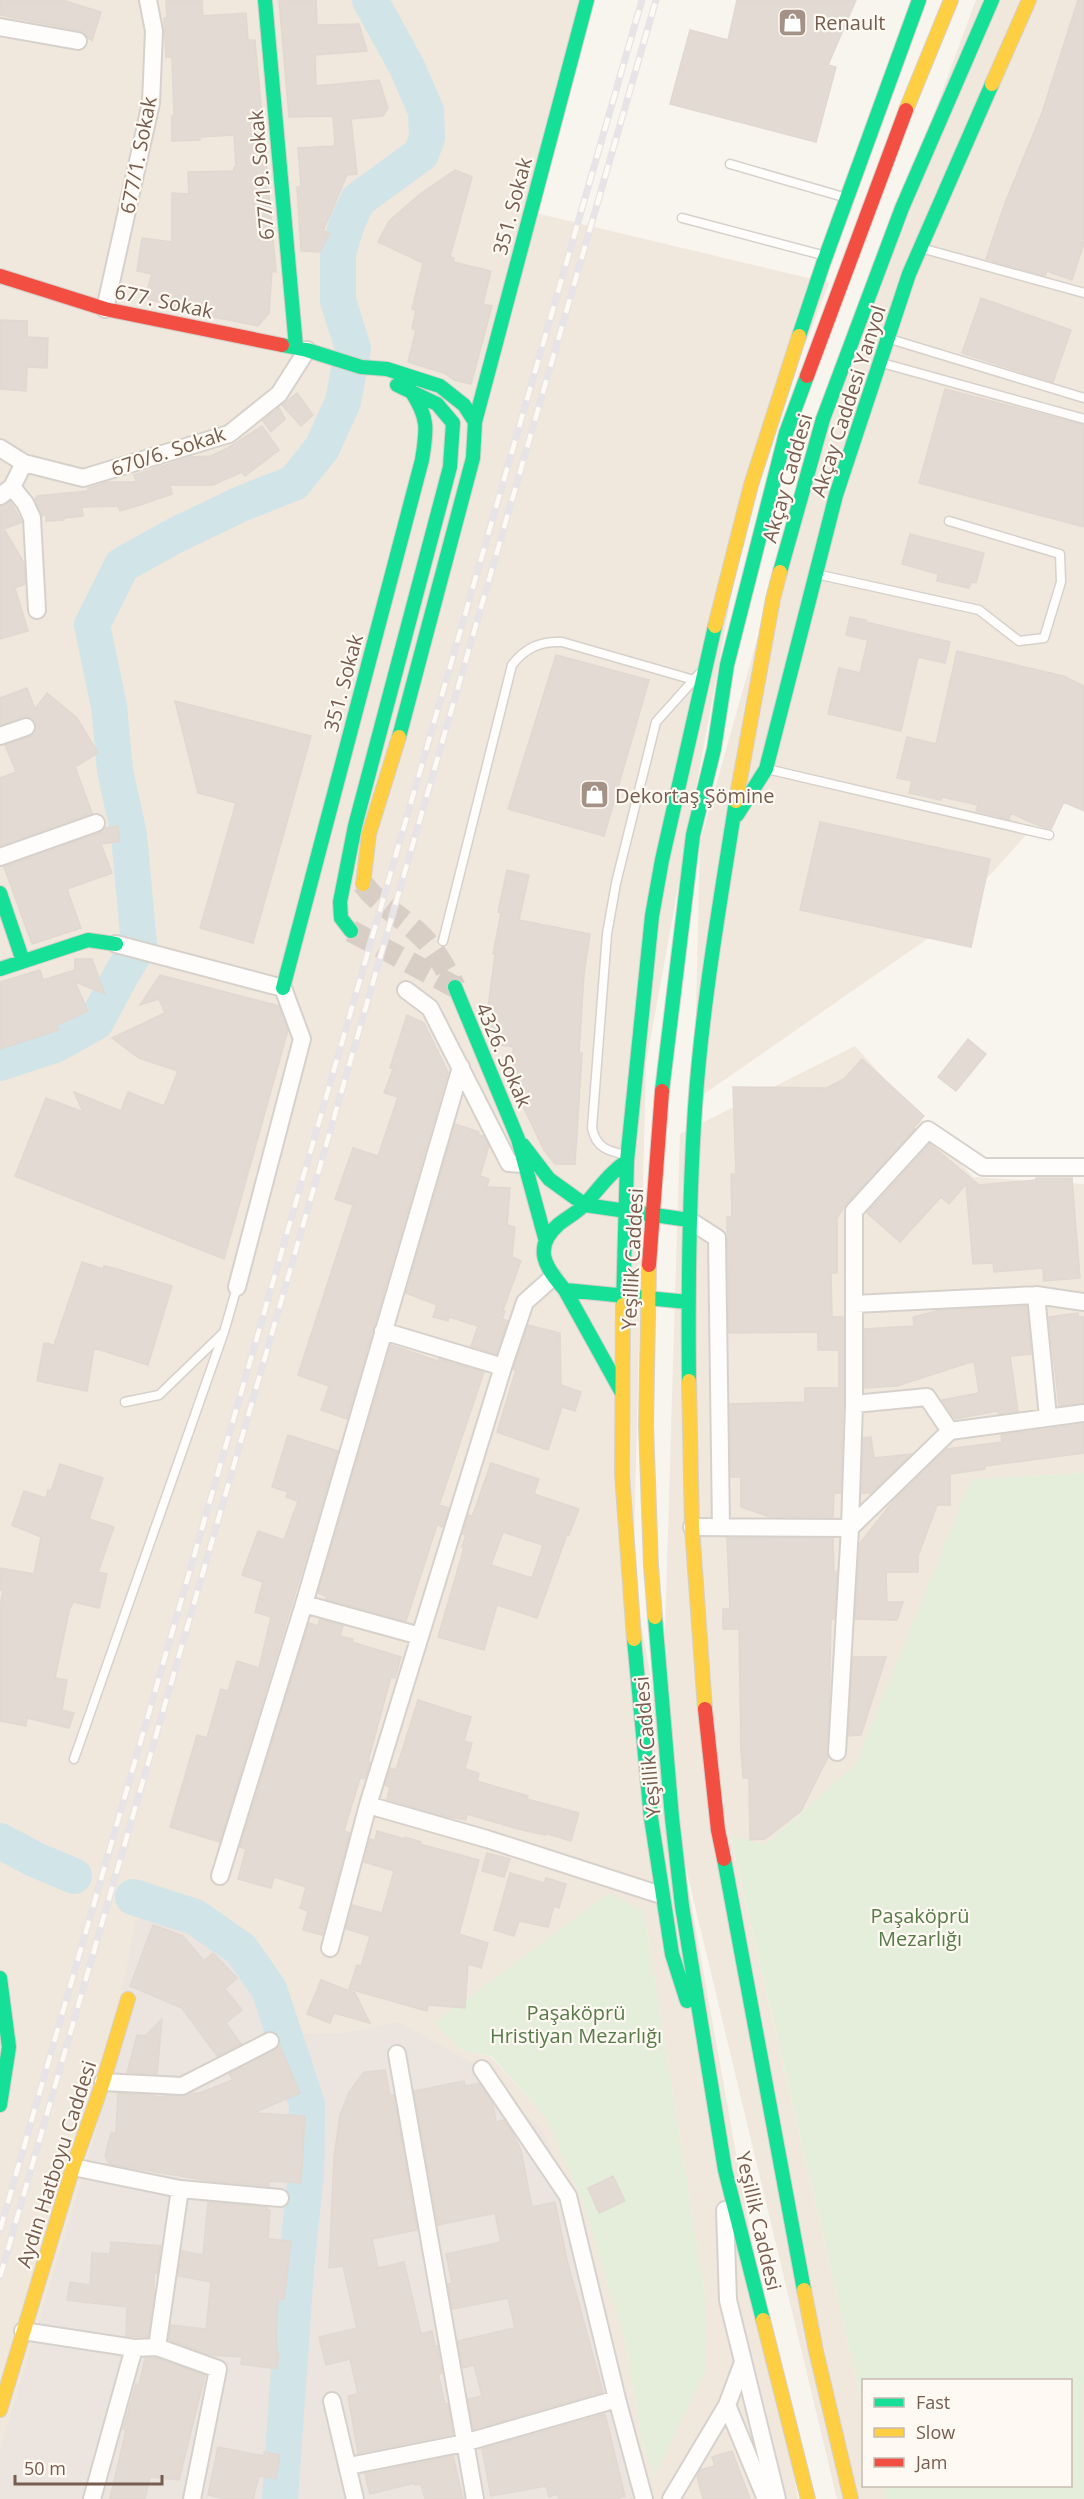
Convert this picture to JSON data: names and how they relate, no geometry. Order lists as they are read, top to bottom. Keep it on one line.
{"streets":{"main road":["677/19. Sokak","351. Sokak","677. Sokak","Akçay Caddesi Yanyol","Akçay Caddesi","4326. Sokak","Yeşillik Caddesi","Aydın Hatboyu Caddesi"],"street":["677/1. Sokak","670/6. Sokak"]},"crossings":[["677/1. Sokak","677. Sokak"],["677/19. Sokak","677. Sokak"],["677/19. Sokak","670/6. Sokak"],["677. Sokak","670/6. Sokak"],["Akçay Caddesi Yanyol","Akçay Caddesi"],["Akçay Caddesi","Yeşillik Caddesi"]],"parks":["Paşaköprü Mezarlığı","Paşaköprü Hristiyan Mezarlığı"],"places":{"shop":["Renault","Dekortaş Şömine"]},"legend":["Fast","Slow","Jam"],"scale_bar":"50 m"}
